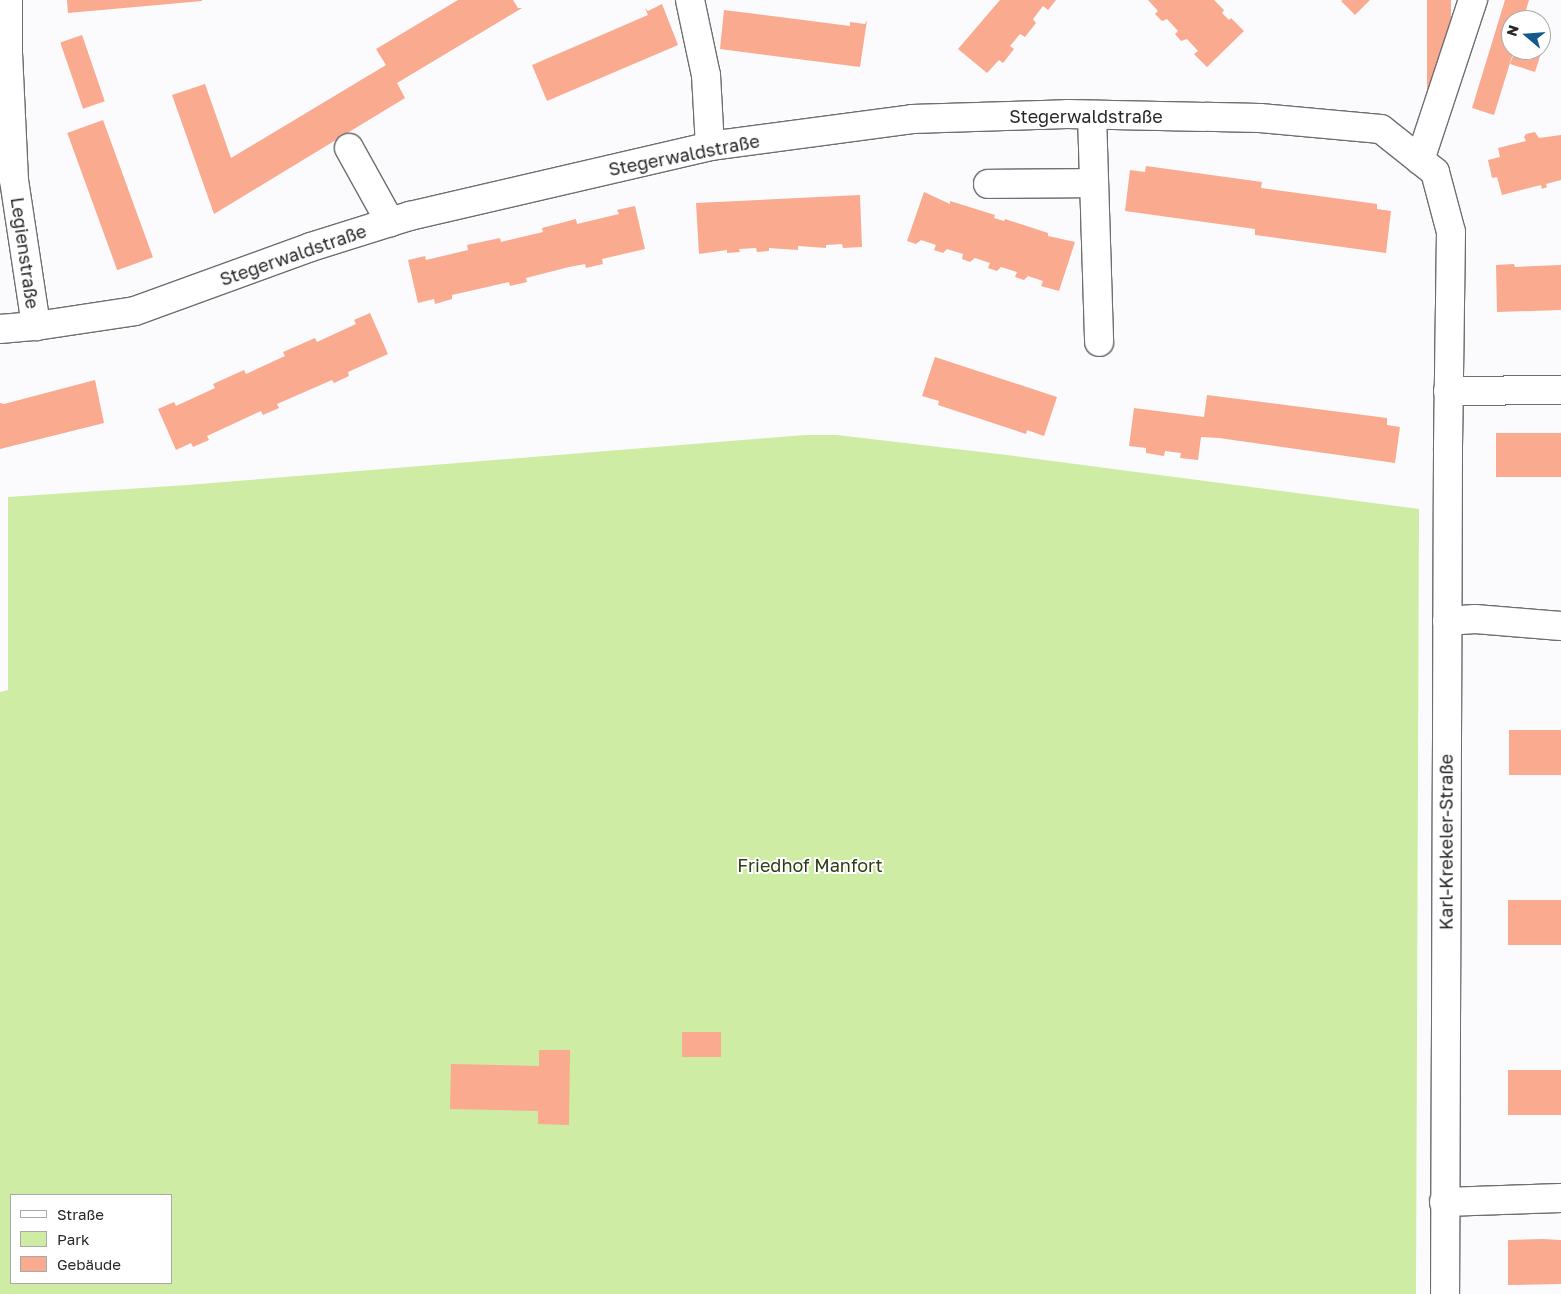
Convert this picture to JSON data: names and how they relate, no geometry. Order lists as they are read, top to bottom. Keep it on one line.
{"streets":{"street":["Stegerwaldstraße","Legienstraße","Karl-Krekeler-Straße"]},"crossings":[["Stegerwaldstraße","Legienstraße"],["Stegerwaldstraße","Karl-Krekeler-Straße"]],"parks":["Friedhof Manfort"],"legend":["Straße","Park","Gebäude"],"north":"left"}
